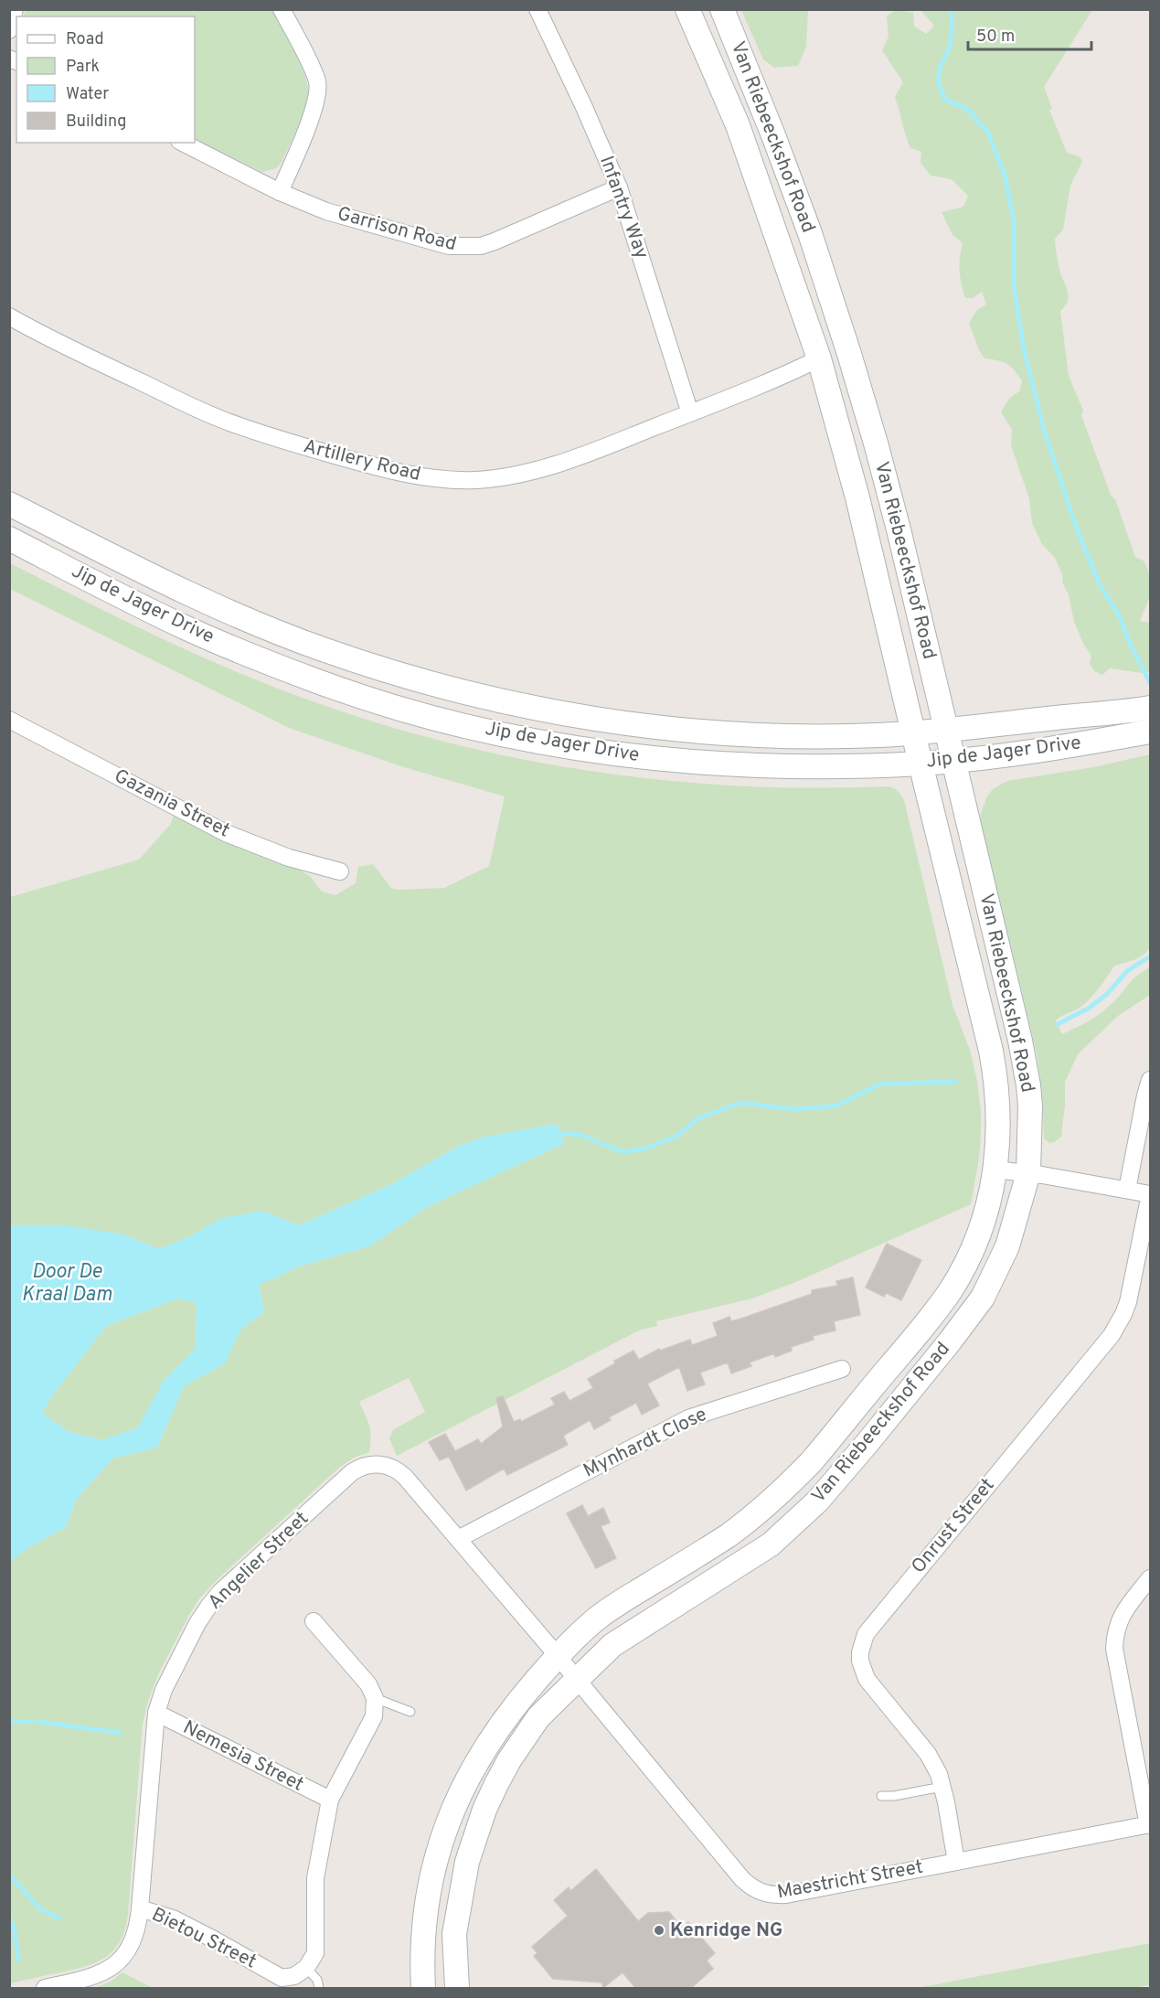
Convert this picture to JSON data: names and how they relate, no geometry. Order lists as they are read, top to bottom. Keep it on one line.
{"streets":{"street":["Van Riebeeckshof Road","Infantry Way","Garrison Road","Artillery Road","Jip de Jager Drive","Gazania Street","Mynhardt Close","Onrust Street","Angelier Street","Nemesia Street","Maestricht Street","Bietou Street"]},"crossings":[["Van Riebeeckshof Road","Artillery Road"],["Van Riebeeckshof Road","Jip de Jager Drive"],["Van Riebeeckshof Road","Angelier Street"],["Van Riebeeckshof Road","Maestricht Street"],["Infantry Way","Garrison Road"],["Infantry Way","Artillery Road"],["Mynhardt Close","Angelier Street"],["Onrust Street","Maestricht Street"],["Angelier Street","Nemesia Street"],["Angelier Street","Maestricht Street"],["Angelier Street","Bietou Street"]],"water":["Door De Kraal Dam"],"places":["Kenridge NG"],"legend":["Road","Park","Water","Building"],"scale_bar":"50 m"}
